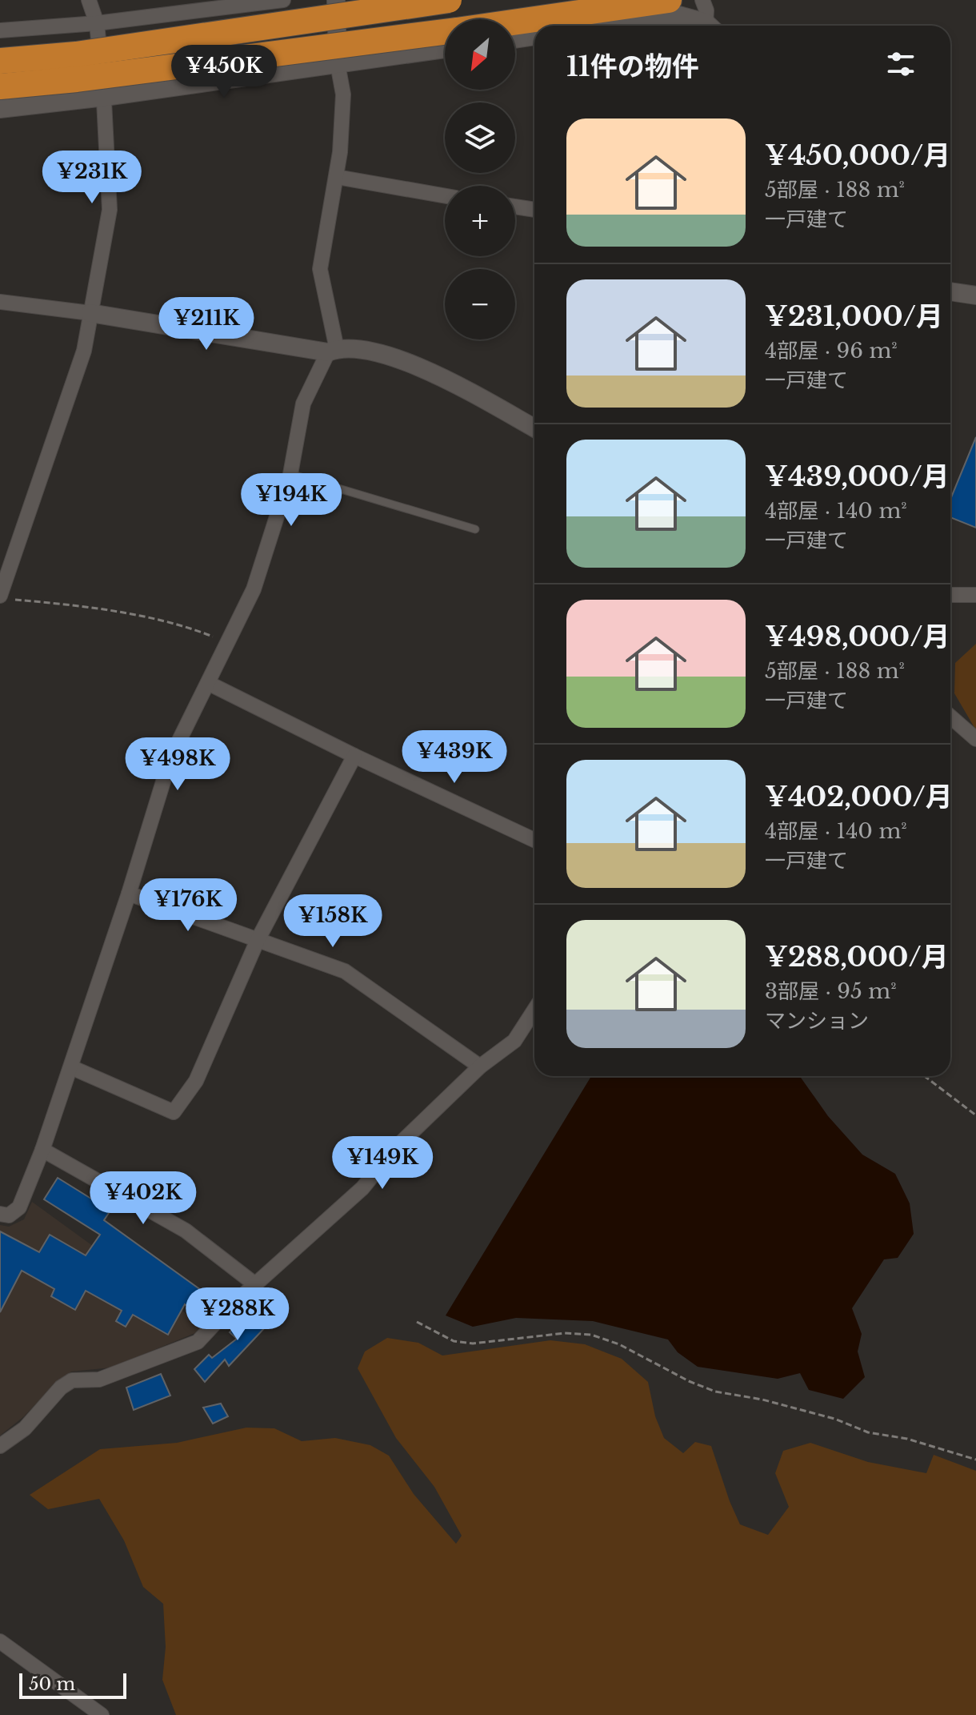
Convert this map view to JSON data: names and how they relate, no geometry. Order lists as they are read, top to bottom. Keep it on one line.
{"scale_bar":"50 m","north":"bottom left","page":{"map_buttons":["+","−"],"heading":"11件の物件","price":["¥450K","¥231K","¥211K","¥194K","¥439K","¥498K","¥176K","¥158K","¥149K","¥402K","¥288K"],"list":[{"name":"¥450,000/月","note":"5部屋 · 188 m² · 一戸建て"},{"name":"¥231,000/月","note":"4部屋 · 96 m² · 一戸建て"},{"name":"¥439,000/月","note":"4部屋 · 140 m² · 一戸建て"},{"name":"¥498,000/月","note":"5部屋 · 188 m² · 一戸建て"},{"name":"¥402,000/月","note":"4部屋 · 140 m² · 一戸建て"},{"name":"¥288,000/月","note":"3部屋 · 95 m² · マンション"}],"scale":"50 m"}}
